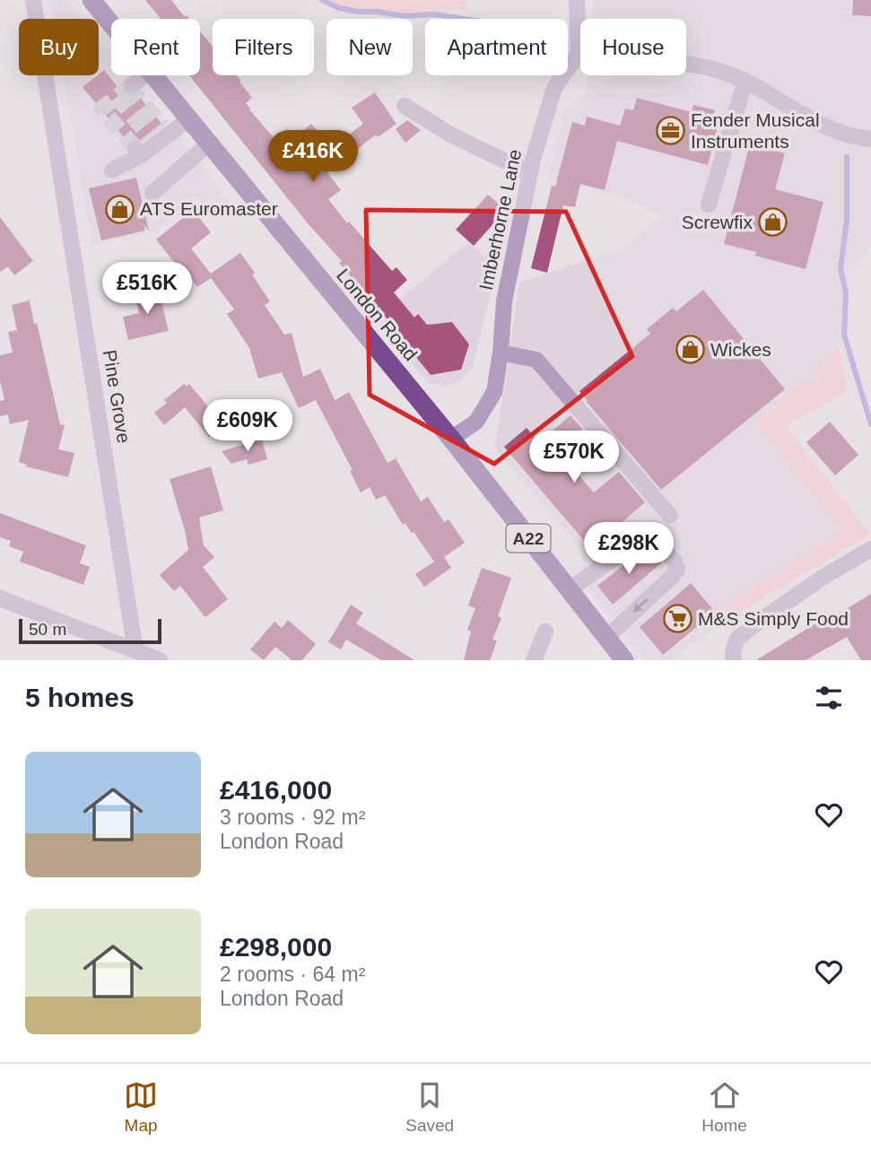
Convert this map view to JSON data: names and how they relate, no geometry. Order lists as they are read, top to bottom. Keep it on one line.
{"streets":{"highway":["London Road","A22"],"street":["Imberhorne Lane","Pine Grove"]},"crossings":[["Imberhorne Lane","London Road"]],"places":{"office":["Fender Musical Instruments"],"shop":["ATS Euromaster","Screwfix","Wickes"],"supermarket":["M&S Simply Food"]},"scale_bar":"50 m","page":{"chip":["Buy","Rent","Filters","New","Apartment","House"],"price":["£416K","£516K","£609K","£570K","£298K"],"scale":"50 m","heading":"5 homes","list":[{"name":"£416,000","note":"3 rooms · 92 m² · London Road"},{"name":"£298,000","note":"2 rooms · 64 m² · London Road"}],"tabs":["Map","Saved","Home"]}}
